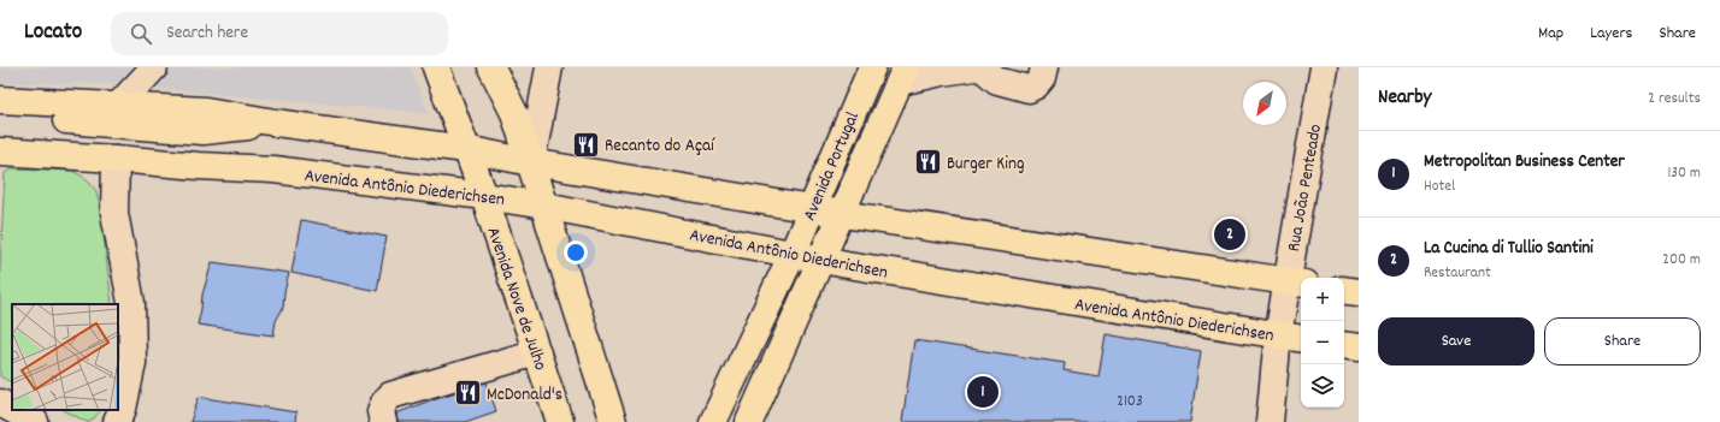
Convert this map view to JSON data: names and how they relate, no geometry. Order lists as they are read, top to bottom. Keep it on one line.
{"streets":{"main road":["Avenida Portugal","Avenida Antônio Diederichsen","Avenida Nove de Julho"],"street":["Rua João Penteado"]},"crossings":[["Avenida Portugal","Avenida Antônio Diederichsen"],["Avenida Antônio Diederichsen","Rua João Penteado"],["Avenida Antônio Diederichsen","Avenida Nove de Julho"]],"places":{"restaurant":["Recanto do Açaí","Burger King","McDonald's"]},"house_numbers":["2103"],"north":"bottom left","page":{"header":"Locato","search":"Search here","nav":["Map","Layers","Share"],"heading":["Nearby","2 results"],"list":[{"mark":"1","name":"Metropolitan Business Center","note":"Hotel","value":"130 m"},{"mark":"2","name":"La Cucina di Tullio Santini","note":"Restaurant","value":"200 m"}],"pins":["2","1"],"map_buttons":["+","−"],"buttons":["Save","Share"]}}
